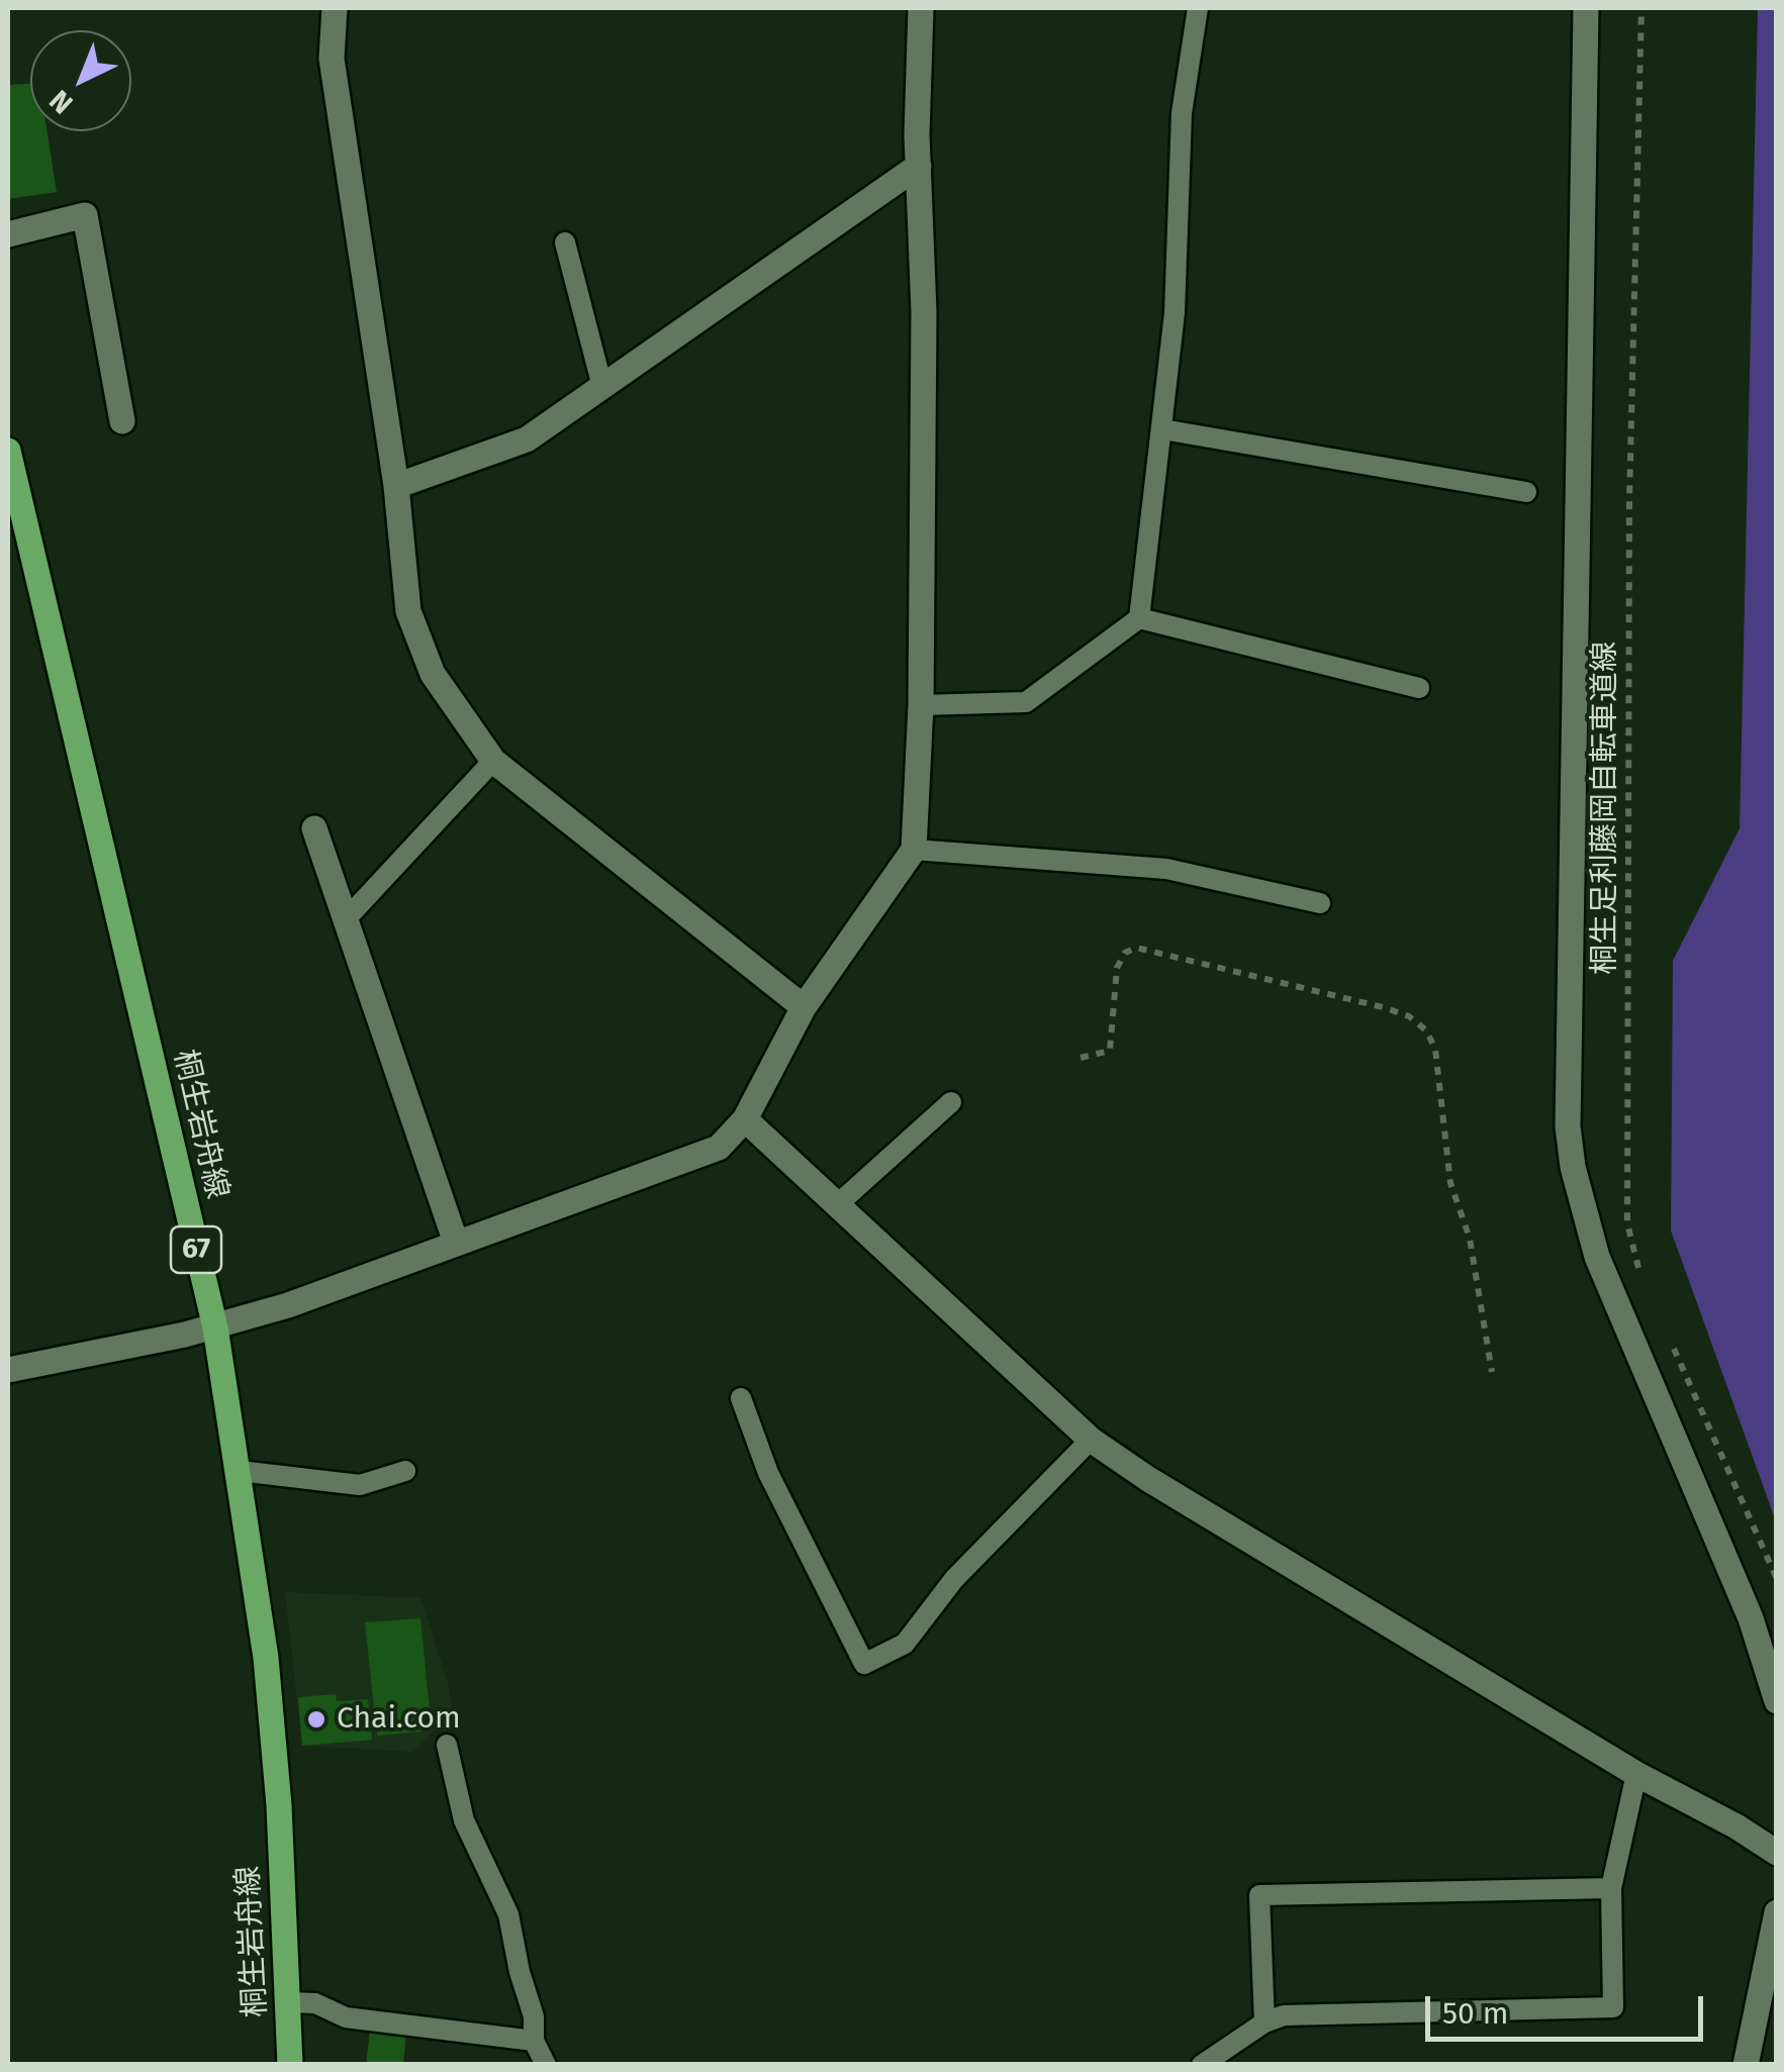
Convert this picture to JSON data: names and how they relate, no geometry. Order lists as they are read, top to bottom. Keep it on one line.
{"streets":{"main road":["桐生岩舟線","67"],"path":["桐生足利藤岡自転車道線"]},"places":["Chai.com"],"scale_bar":"50 m","north":"bottom left"}
